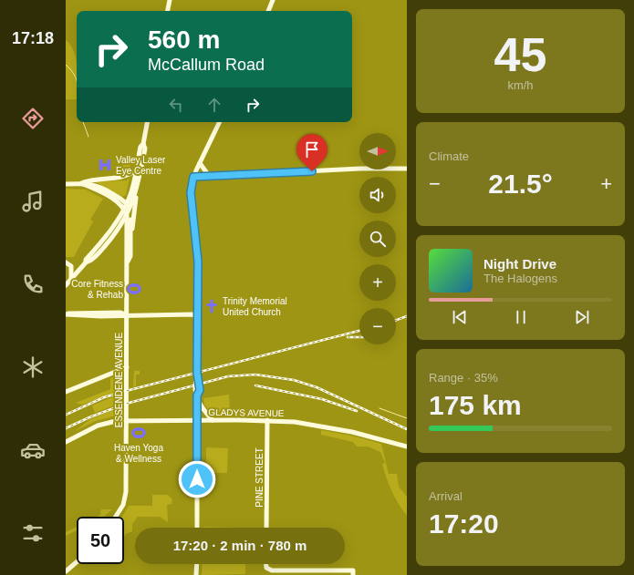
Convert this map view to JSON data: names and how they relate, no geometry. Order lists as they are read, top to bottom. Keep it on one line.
{"streets":{"main road":["ESSENDENE AVENUE","GLADYS AVENUE","PINE STREET"]},"crossings":[["ESSENDENE AVENUE","GLADYS AVENUE"],["GLADYS AVENUE","PINE STREET"]],"places":{"hospital":["Valley Laser Eye Centre"],"sports":["Core Fitness & Rehab","Haven Yoga & Wellness"],"church":["Trinity Memorial United Church"]},"north":"right","page":{"tabs":"17:18","tile":[["45","km/h"],"Climate",["Range · 35%","175 km"],["Arrival","17:20"]],"turn":["560 m","McCallum Road"],"map_buttons":["+","−"],"heat":["−","21.5°","+"],"song":["Night Drive","The Halogens"],"limit":"50","trip":"17:20 · 2 min · 780 m"}}
